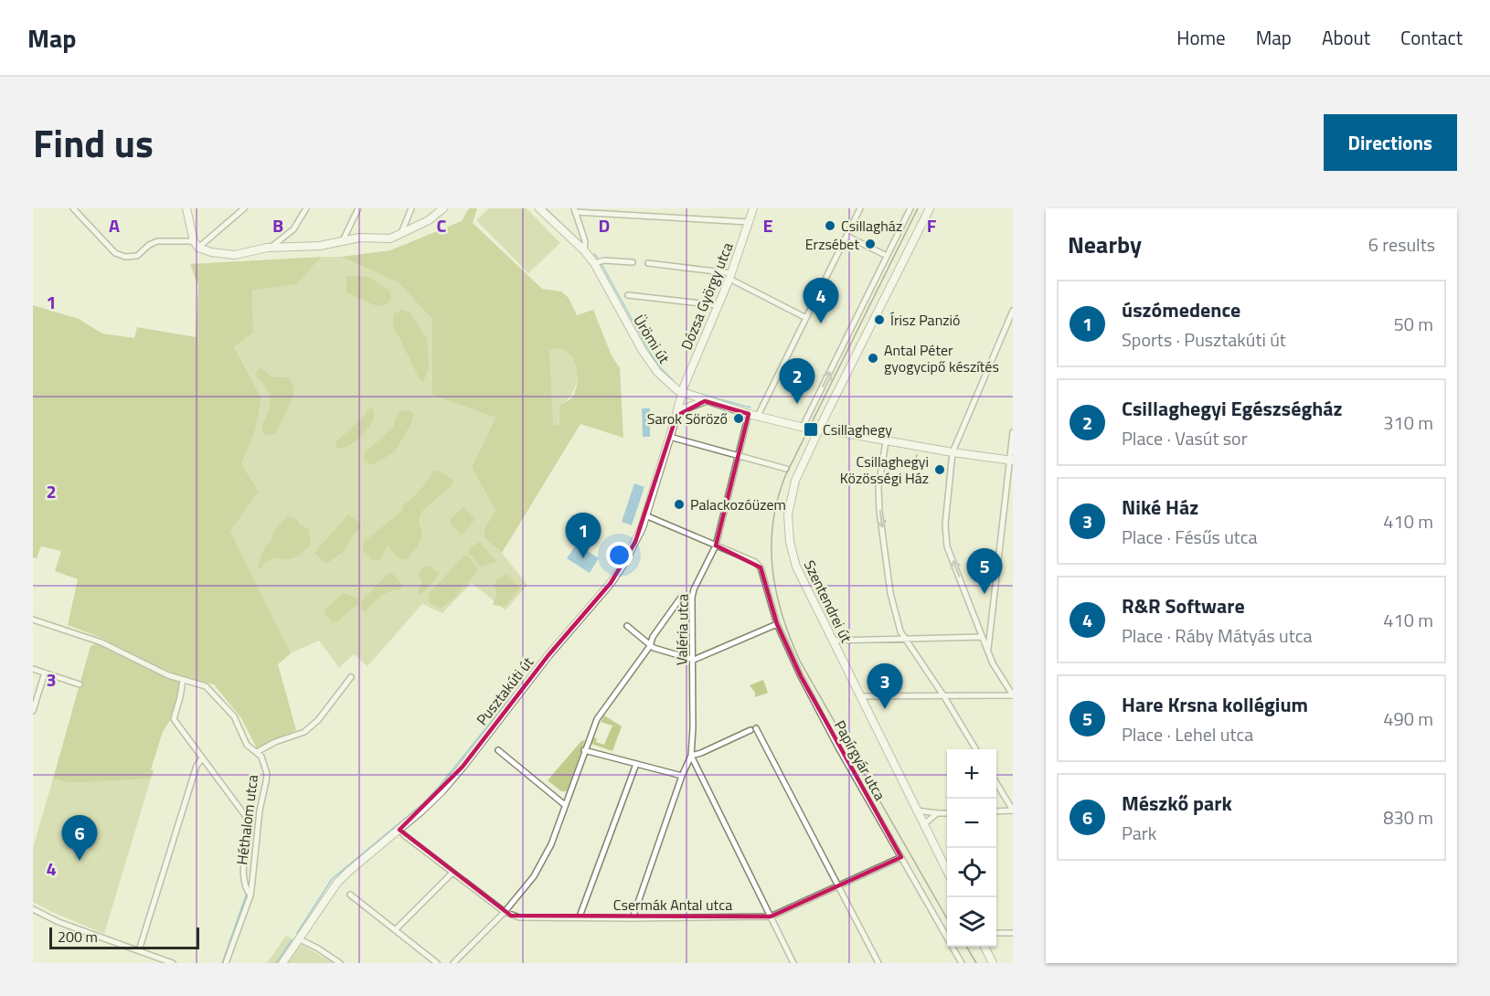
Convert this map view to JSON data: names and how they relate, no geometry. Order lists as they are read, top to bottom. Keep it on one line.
{"streets":{"street":["Dózsa György utca","Ürömi út","Szentendrei út","Valéria utca","Pusztakúti út","Papírgyár utca","Héthalom utca","Csermák Antal utca"]},"crossings":[["Dózsa György utca","Ürömi út"],["Dózsa György utca","Pusztakúti út"],["Ürömi út","Szentendrei út"],["Ürömi út","Valéria utca"],["Ürömi út","Pusztakúti út"],["Valéria utca","Papírgyár utca"],["Papírgyár utca","Csermák Antal utca"]],"places":{"other":["Csillagház","Erzsébet","Írisz Panzió","Antal Péter gyogycipő készítés","Sarok Söröző","Csillaghegyi Közösségi Ház","Palackozóüzem"],"transit":["Csillaghegy"]},"scale_bar":"200 m","page":{"header":"Map","nav":["Home","Map","About","Contact"],"title":"Find us","buttons":"Directions","heading":["Nearby","6 results"],"pins":["4","2","1","5","3","6"],"list":[{"mark":"1","name":"úszómedence","note":"Sports · Pusztakúti út","value":"50 m"},{"mark":"2","name":"Csillaghegyi Egészségház","note":"Place · Vasút sor","value":"310 m"},{"mark":"3","name":"Niké Ház","note":"Place · Fésűs utca","value":"410 m"},{"mark":"4","name":"R&R Software","note":"Place · Ráby Mátyás utca","value":"410 m"},{"mark":"5","name":"Hare Krsna kollégium","note":"Place · Lehel utca","value":"490 m"},{"mark":"6","name":"Mészkő park","note":"Park","value":"830 m"}],"map_buttons":["+","−"],"scale":"200 m"},"grid":{"columns":["A","B","C","D","E","F"],"rows":["1","2","3","4"]}}
